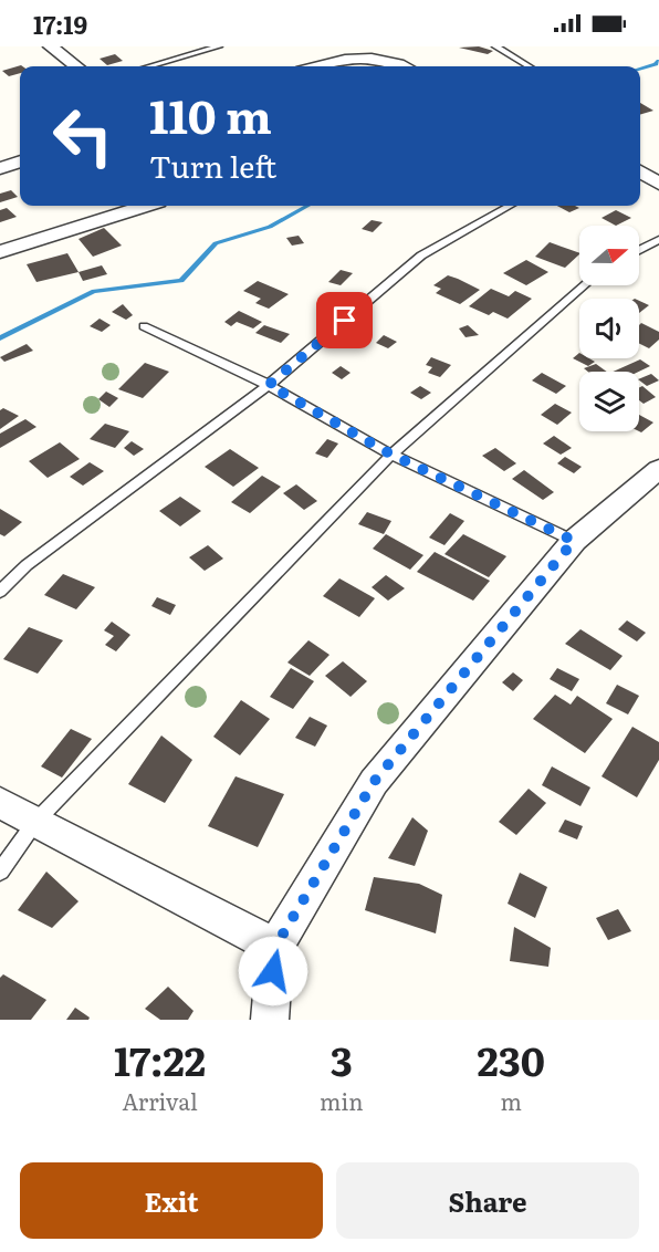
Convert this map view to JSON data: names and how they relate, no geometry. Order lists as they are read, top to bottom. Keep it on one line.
{"north":"right","page":{"status":"17:19","turn":["110 m","Turn left"],"eta":["17:22","Arrival","3","min","230","m"],"buttons":["Exit","Share"]}}
